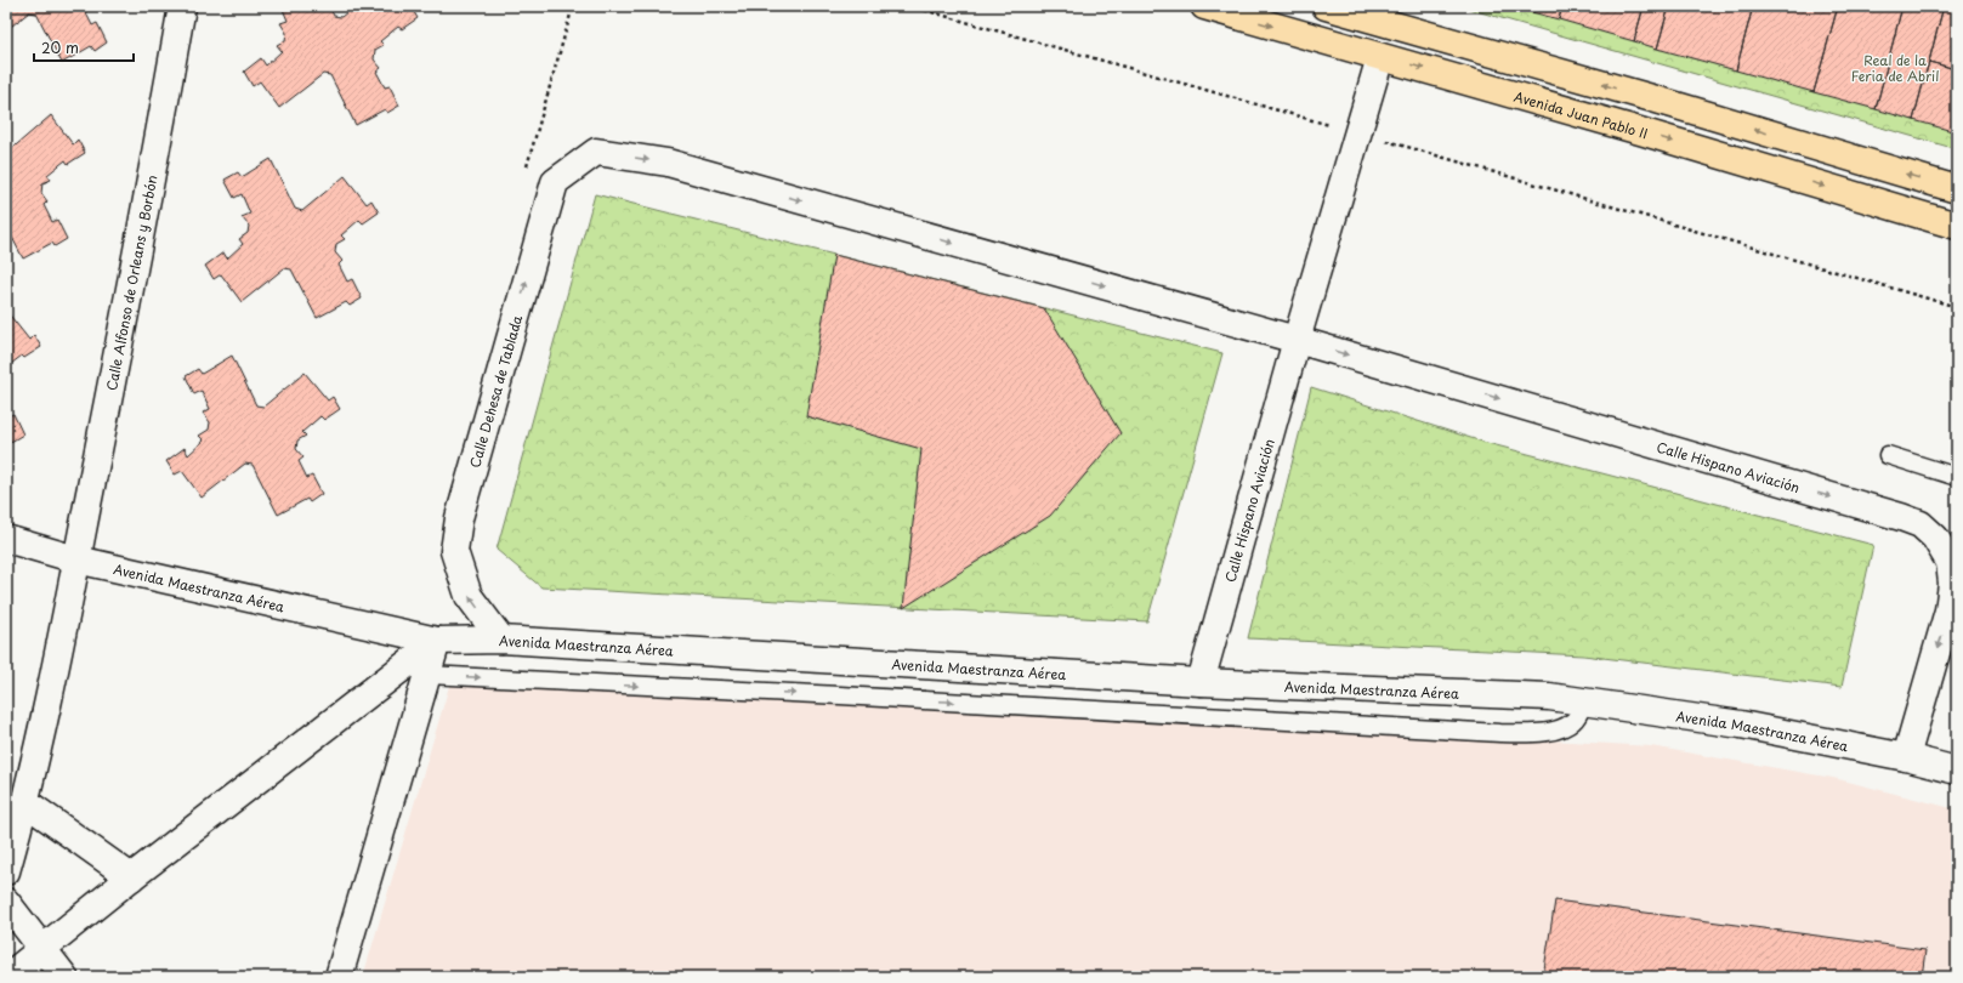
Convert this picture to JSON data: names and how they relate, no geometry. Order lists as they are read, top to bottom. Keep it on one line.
{"streets":{"main road":["Avenida Juan Pablo II"],"street":["Calle Alfonso de Orleans y Borbón","Calle Dehesa de Tablada","Calle Hispano Aviación","Avenida Maestranza Aérea"]},"crossings":[["Avenida Juan Pablo II","Calle Hispano Aviación"],["Calle Alfonso de Orleans y Borbón","Avenida Maestranza Aérea"],["Calle Dehesa de Tablada","Calle Hispano Aviación"],["Calle Dehesa de Tablada","Avenida Maestranza Aérea"],["Calle Hispano Aviación","Avenida Maestranza Aérea"]],"one_way":["Calle Hispano Aviación"],"parks":["Real de la Feria de Abril"],"scale_bar":"20 m"}
